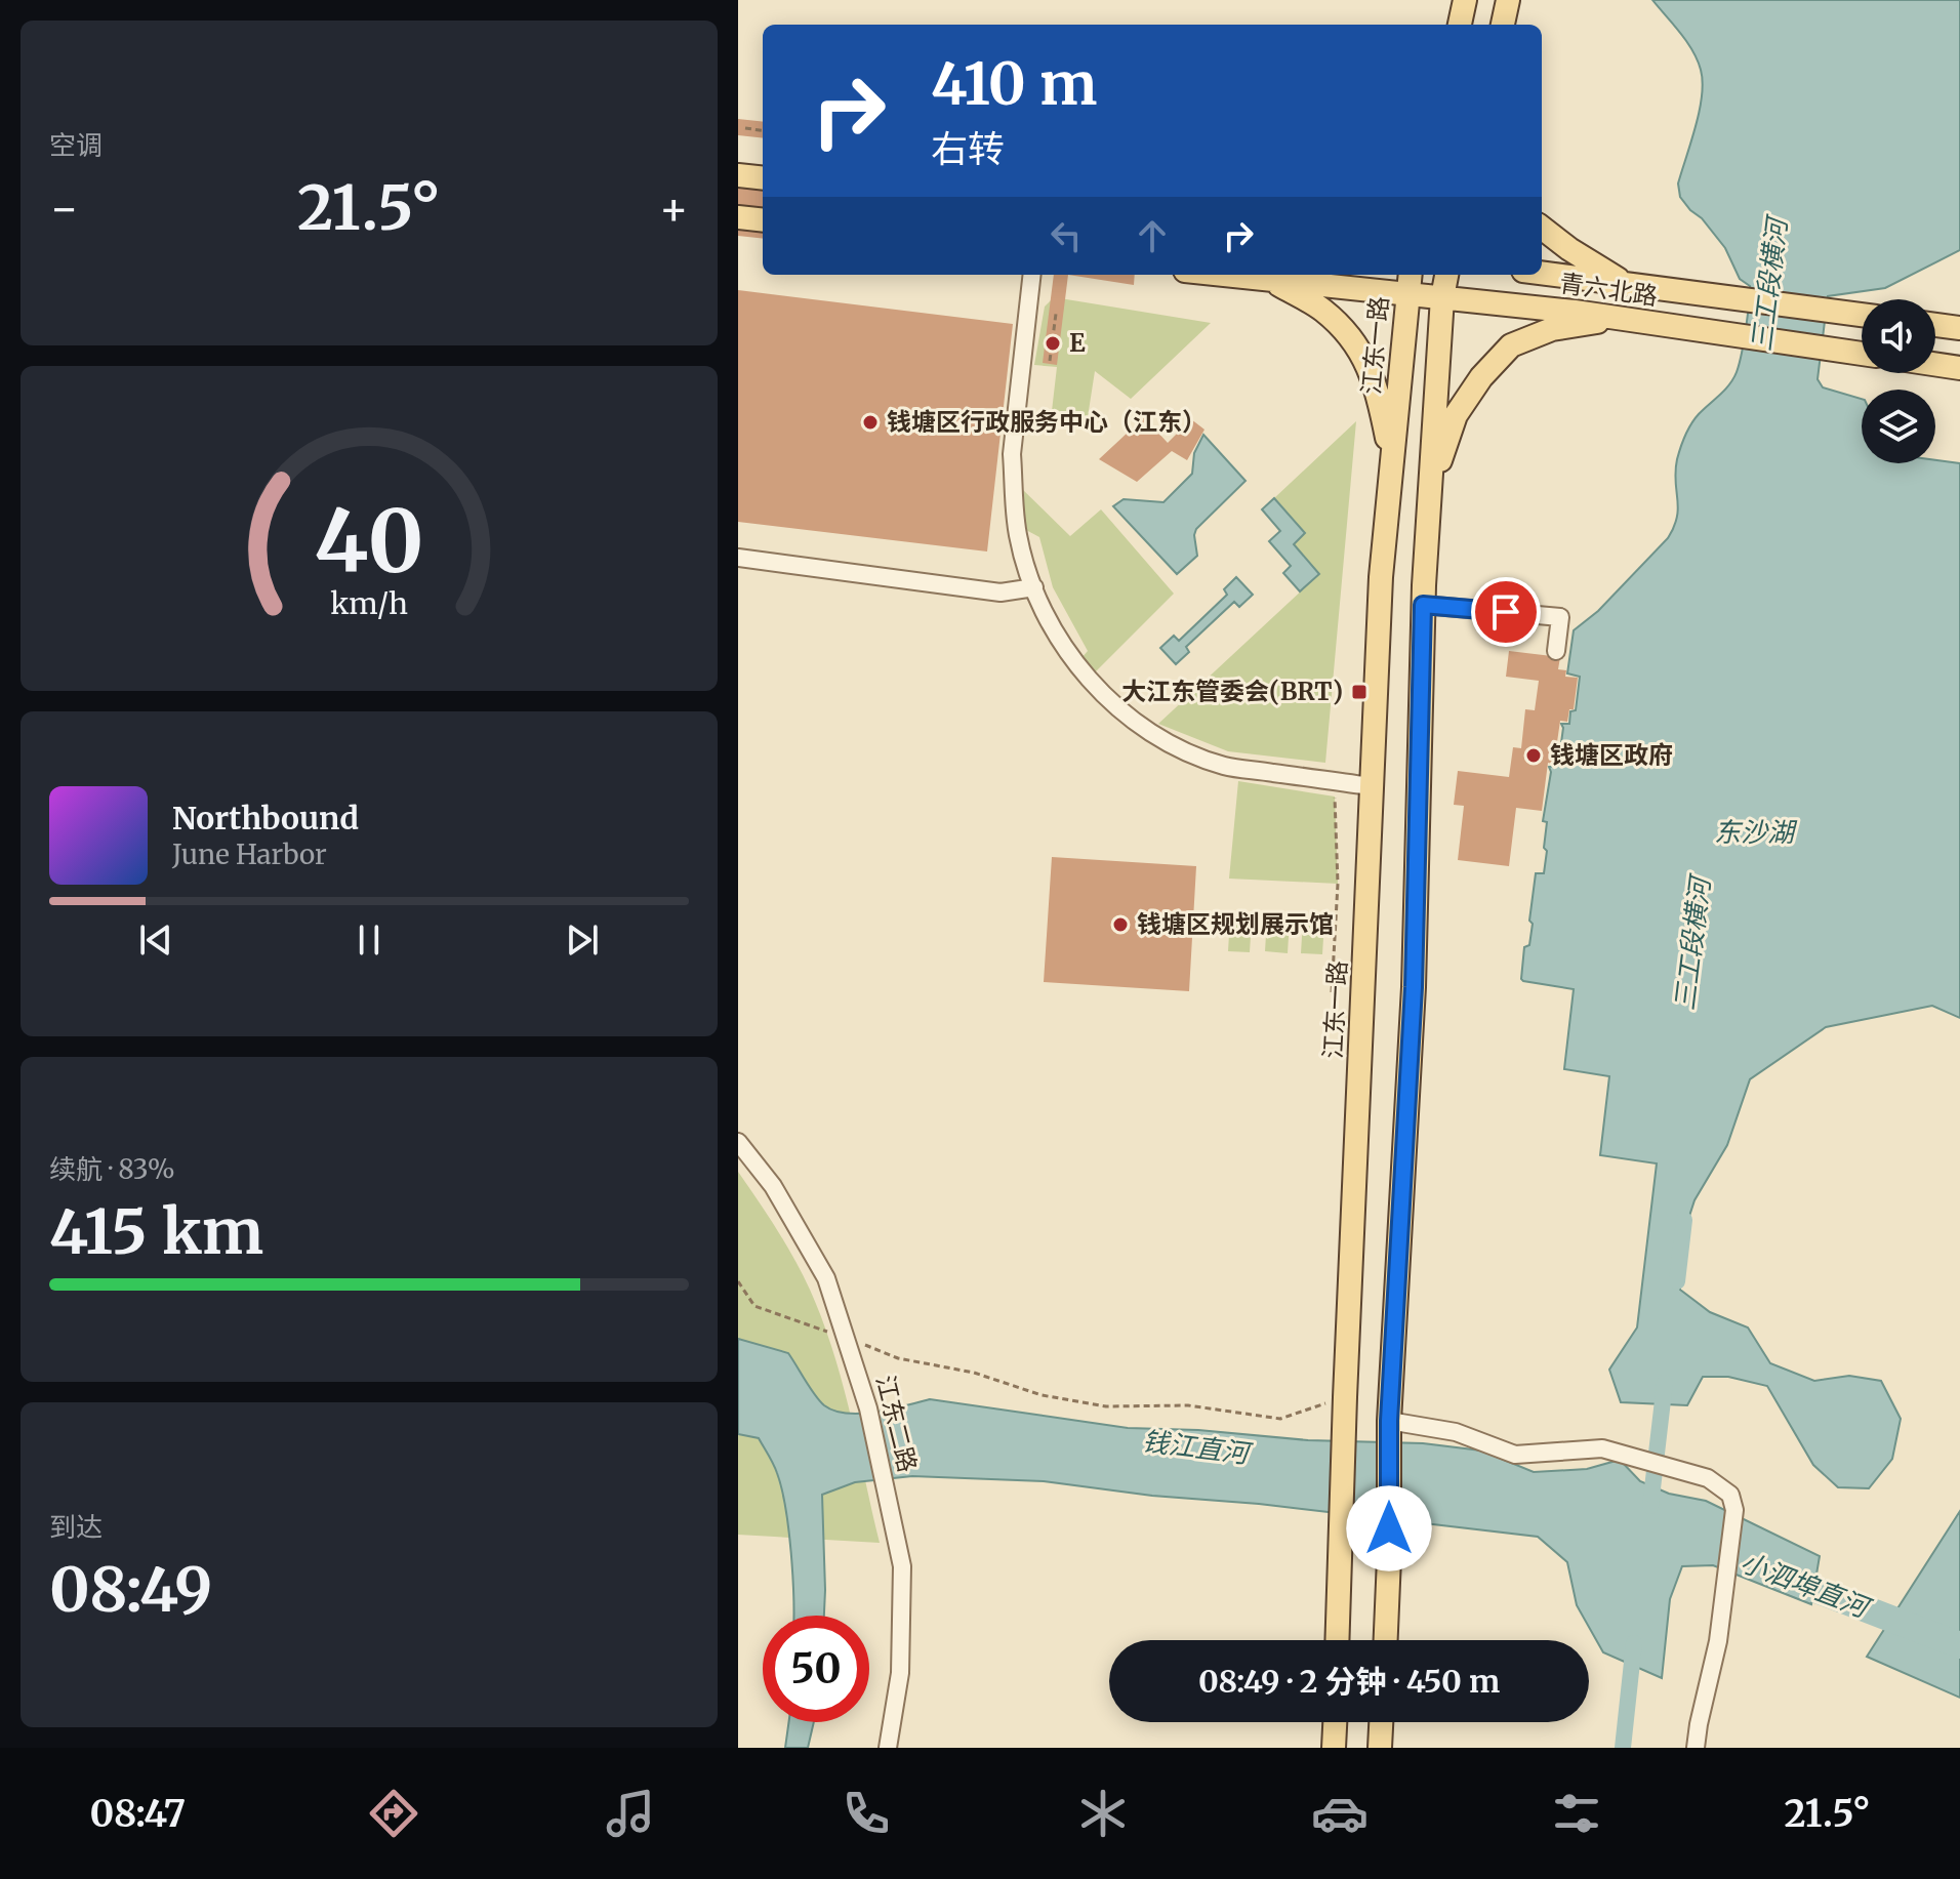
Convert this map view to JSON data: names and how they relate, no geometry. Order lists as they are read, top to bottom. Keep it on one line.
{"streets":{"main road":["青六北路","江东一路"],"street":["江东二路"]},"crossings":[["青六北路","江东一路"]],"water":["三工段横河","东沙湖","钱江直河","小泗埠直河"],"places":{"other":["E","钱塘区行政服务中心（江东）","钱塘区政府","钱塘区规划展示馆"],"transit":["大江东管委会(BRT)"]},"page":{"tile":["空调",["续航 · 83%","415 km"],["到达","08:49"]],"turn":["410 m","右转"],"heat":["−","21.5°","+"],"song":["Northbound","June Harbor"],"limit":"50","trip":"08:49 · 2 分钟 · 450 m","tabs":["08:47","21.5°"],"gauge":["40","km/h"]}}
